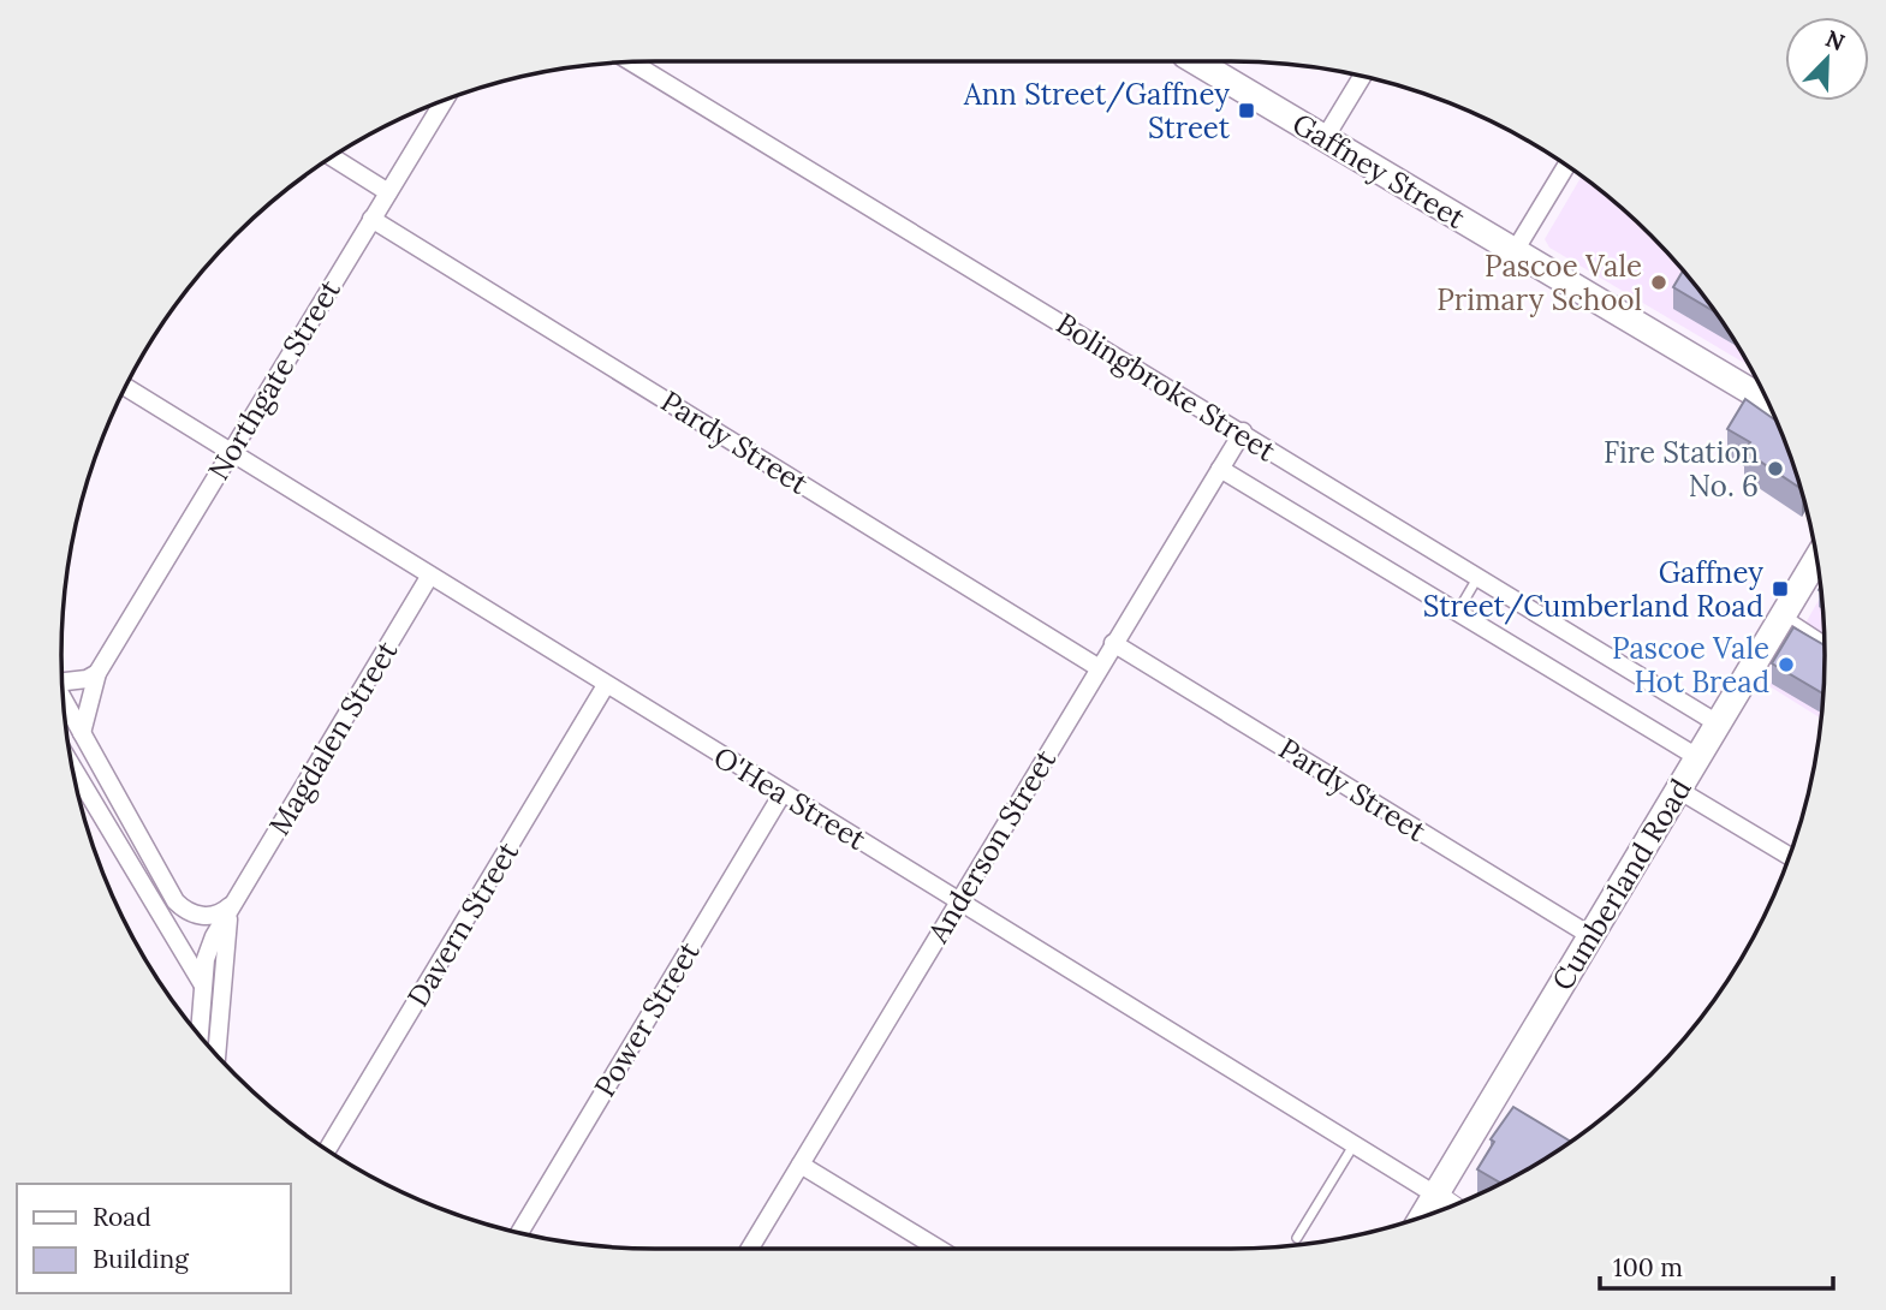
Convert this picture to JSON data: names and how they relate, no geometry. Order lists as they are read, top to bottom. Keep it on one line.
{"streets":{"main road":["Gaffney Street","Cumberland Road"],"street":["Northgate Street","Bolingbroke Street","Pardy Street","Magdalen Street","O'Hea Street","Anderson Street","Davern Street","Power Street"]},"crossings":[["Northgate Street","Pardy Street"],["Northgate Street","O'Hea Street"],["Bolingbroke Street","Anderson Street"],["Bolingbroke Street","Cumberland Road"],["Pardy Street","Anderson Street"],["Pardy Street","Cumberland Road"],["Magdalen Street","O'Hea Street"],["O'Hea Street","Anderson Street"],["O'Hea Street","Cumberland Road"],["O'Hea Street","Davern Street"],["O'Hea Street","Power Street"]],"places":{"transit":["Ann Street/Gaffney Street","Gaffney Street/Cumberland Road"],"other":["Pascoe Vale Primary School","Fire Station No. 6","Pascoe Vale Hot Bread"]},"legend":["Road","Building"],"scale_bar":"100 m","north":"top right"}
